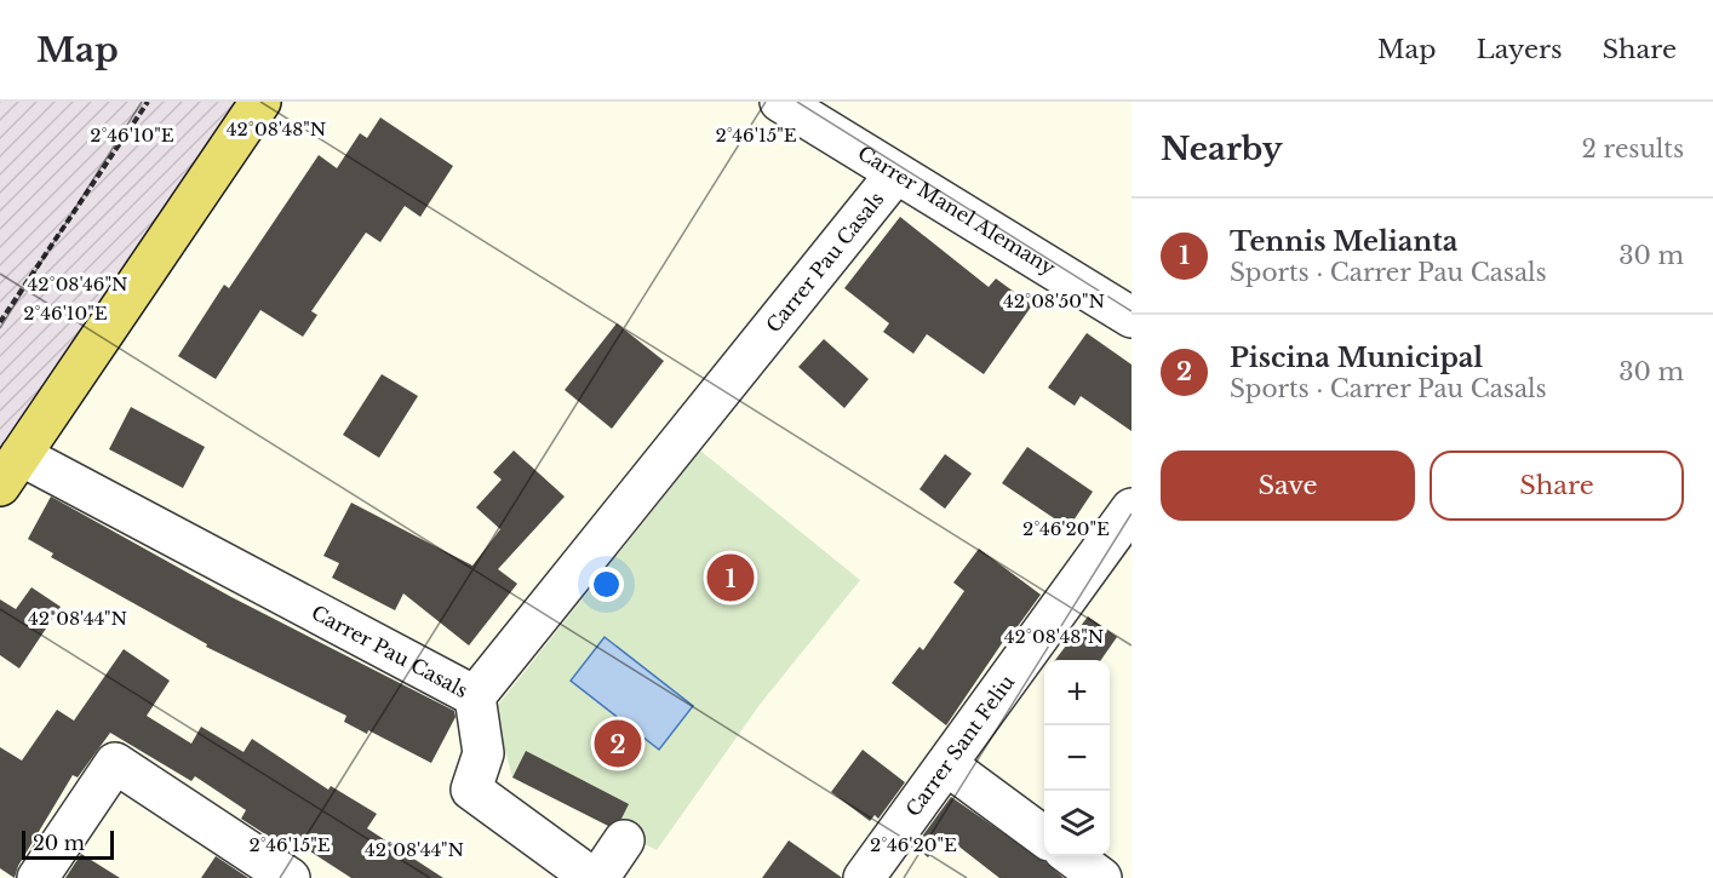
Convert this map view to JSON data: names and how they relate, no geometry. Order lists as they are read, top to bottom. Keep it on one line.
{"streets":{"street":["Carrer Manel Alemany","Carrer Pau Casals","Carrer Sant Feliu"]},"crossings":[["Carrer Manel Alemany","Carrer Pau Casals"]],"scale_bar":"20 m","page":{"header":"Map","nav":["Map","Layers","Share"],"heading":["Nearby","2 results"],"list":[{"mark":"1","name":"Tennis Melianta","note":"Sports · Carrer Pau Casals","value":"30 m"},{"mark":"2","name":"Piscina Municipal","note":"Sports · Carrer Pau Casals","value":"30 m"}],"buttons":["Save","Share"],"pins":["1","2"],"map_buttons":["+","−"],"scale":"20 m"},"coordinates":["42°08'48\"N","2°46'10\"E","2°46'15\"E","42°08'46\"N","42°08'50\"N","2°46'20\"E","42°08'44\"N"]}
